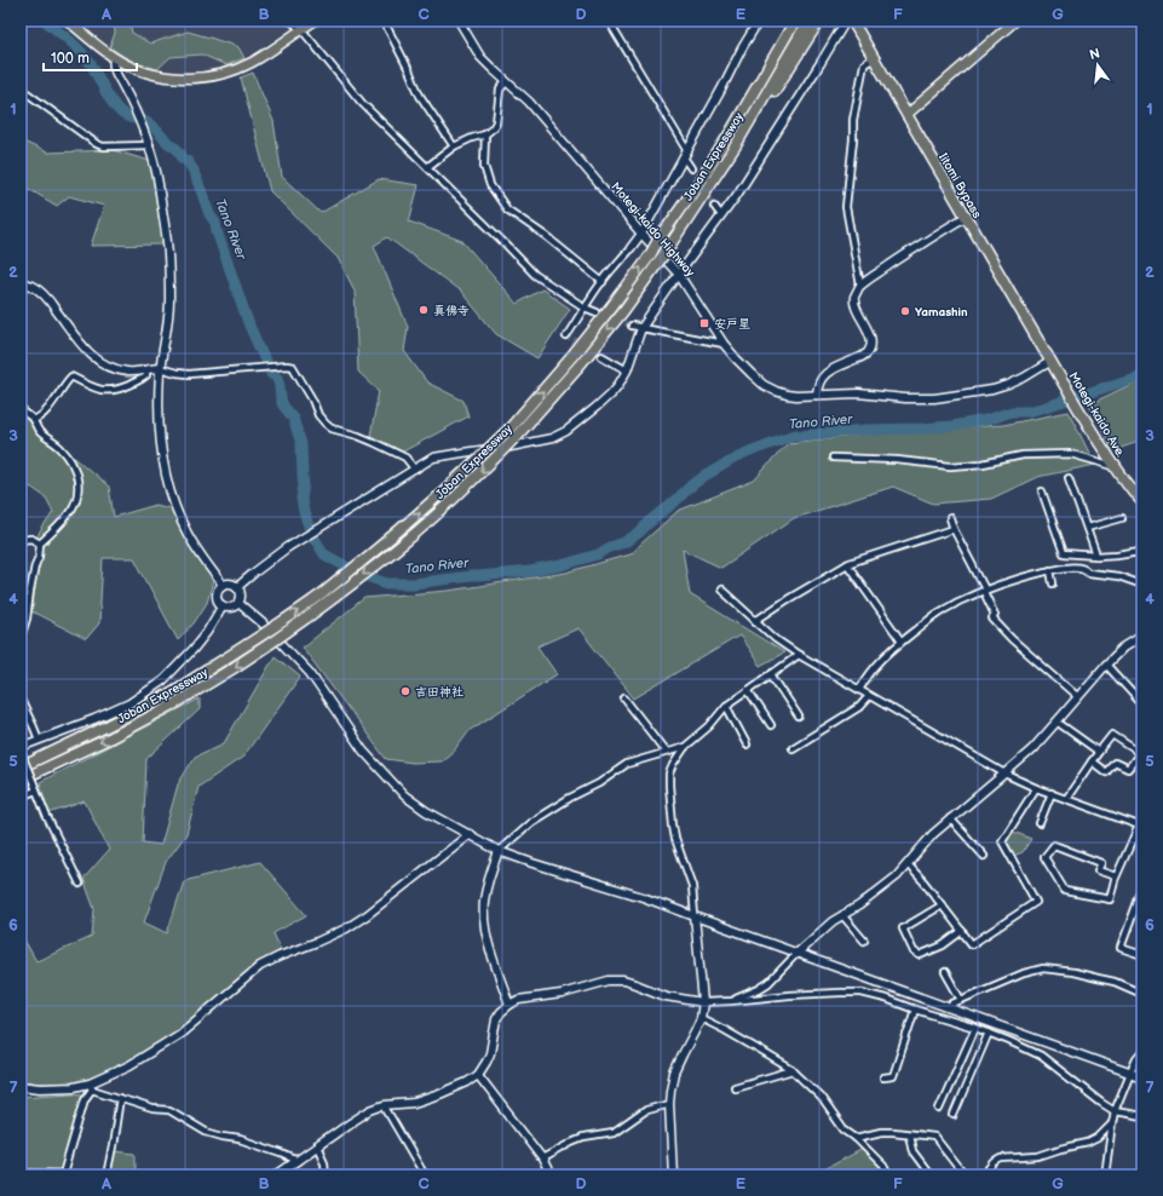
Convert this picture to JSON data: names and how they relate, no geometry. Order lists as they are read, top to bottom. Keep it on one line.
{"streets":{"highway":["Joban Expressway","Iitomi Bypass","Motegi-kaido Ave."],"street":["Motegi-kaido Highway"]},"crossings":[["Iitomi Bypass","Motegi-kaido Highway"],["Iitomi Bypass","Motegi-kaido Ave."],["Motegi-kaido Highway","Motegi-kaido Ave."]],"water":["Tano River"],"places":{"other":["真佛寺","Yamashin","吉田神社"],"transit":["安戸星"]},"scale_bar":"100 m","north":"top","grid":{"columns":["A","B","C","D","E","F","G"],"rows":["1","2","3","4","5","6","7"]}}
